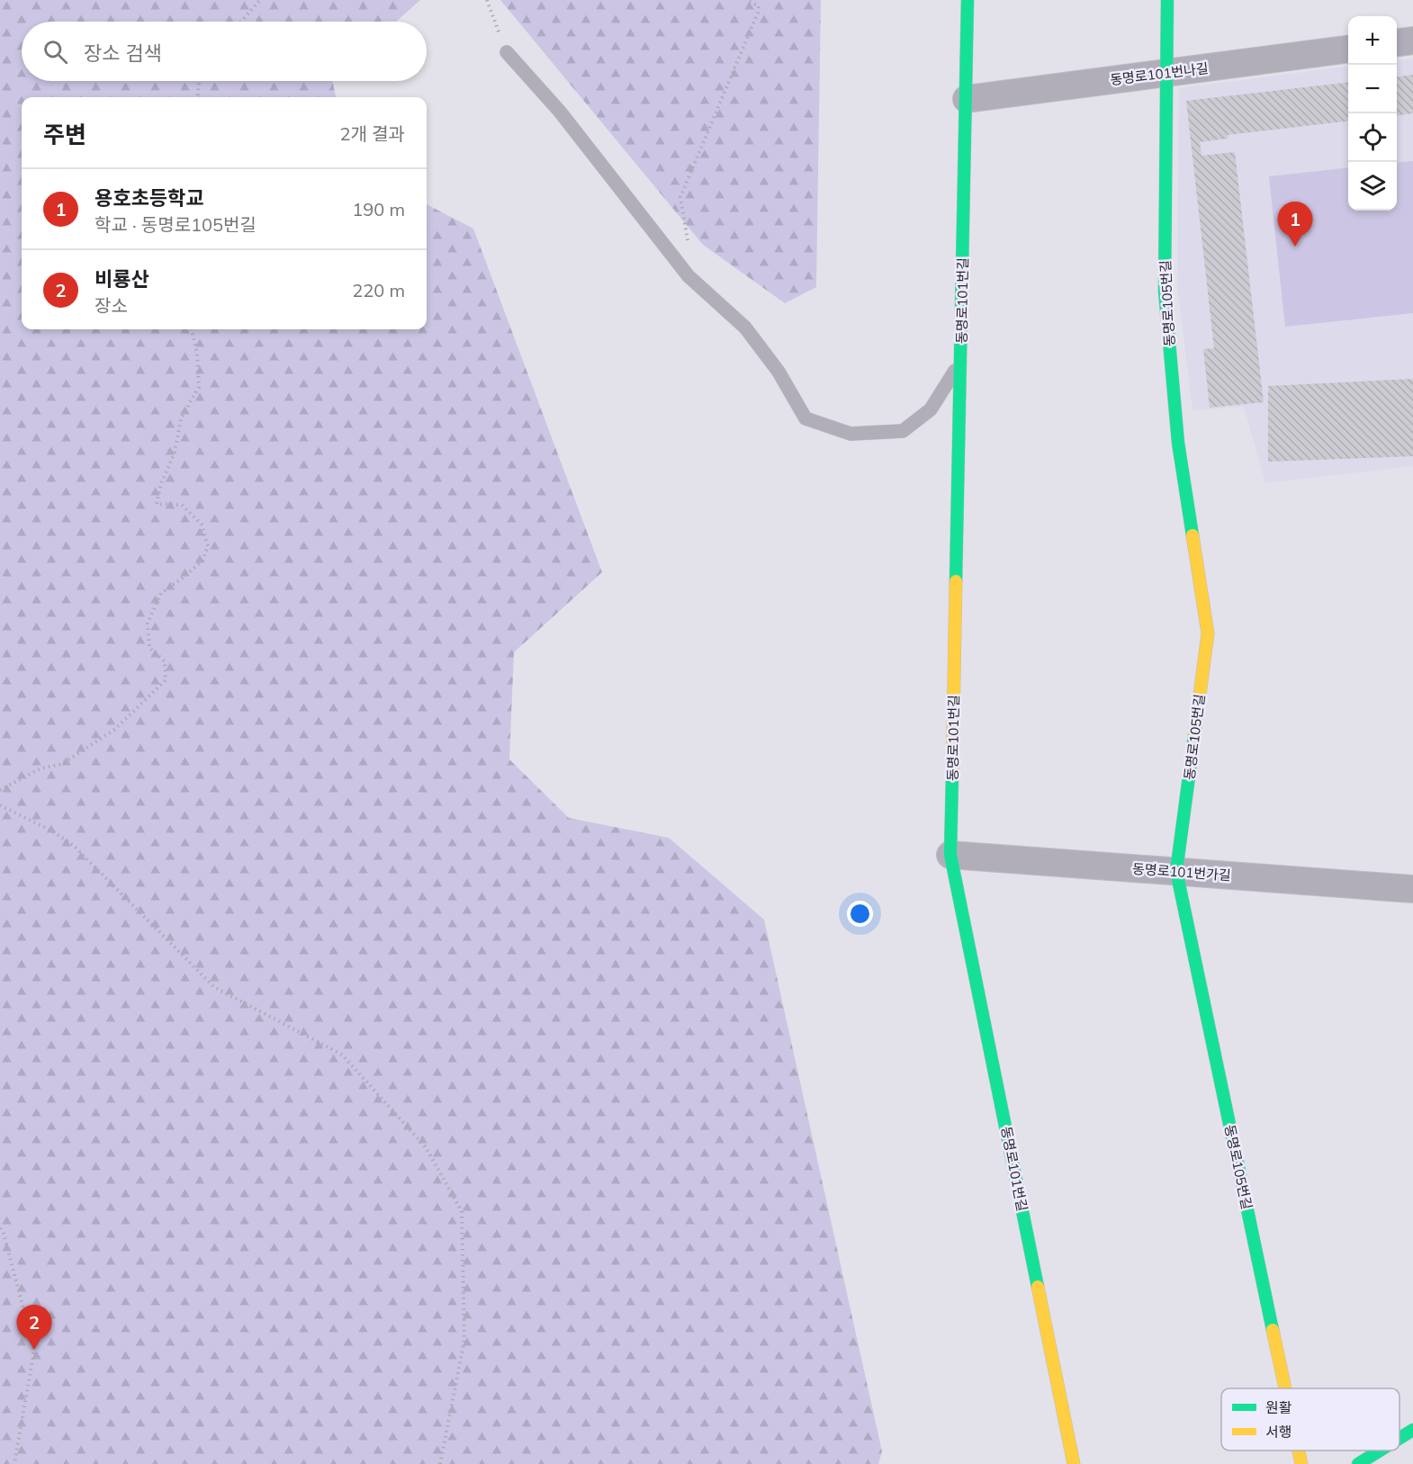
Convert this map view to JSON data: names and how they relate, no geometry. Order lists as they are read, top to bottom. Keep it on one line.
{"streets":{"street":["동명로101번나길","동명로101번길","동명로105번길","동명로101번가길"]},"crossings":[["동명로101번나길","동명로101번길"],["동명로101번나길","동명로105번길"],["동명로101번길","동명로101번가길"],["동명로105번길","동명로101번가길"]],"legend":["원활","서행"],"page":{"map_buttons":["+","−"],"search":"장소 검색","heading":["주변","2개 결과"],"list":[{"mark":"1","name":"용호초등학교","note":"학교 · 동명로105번길","value":"190 m"},{"mark":"2","name":"비룡산","note":"장소","value":"220 m"}],"pins":["1","2"]}}
